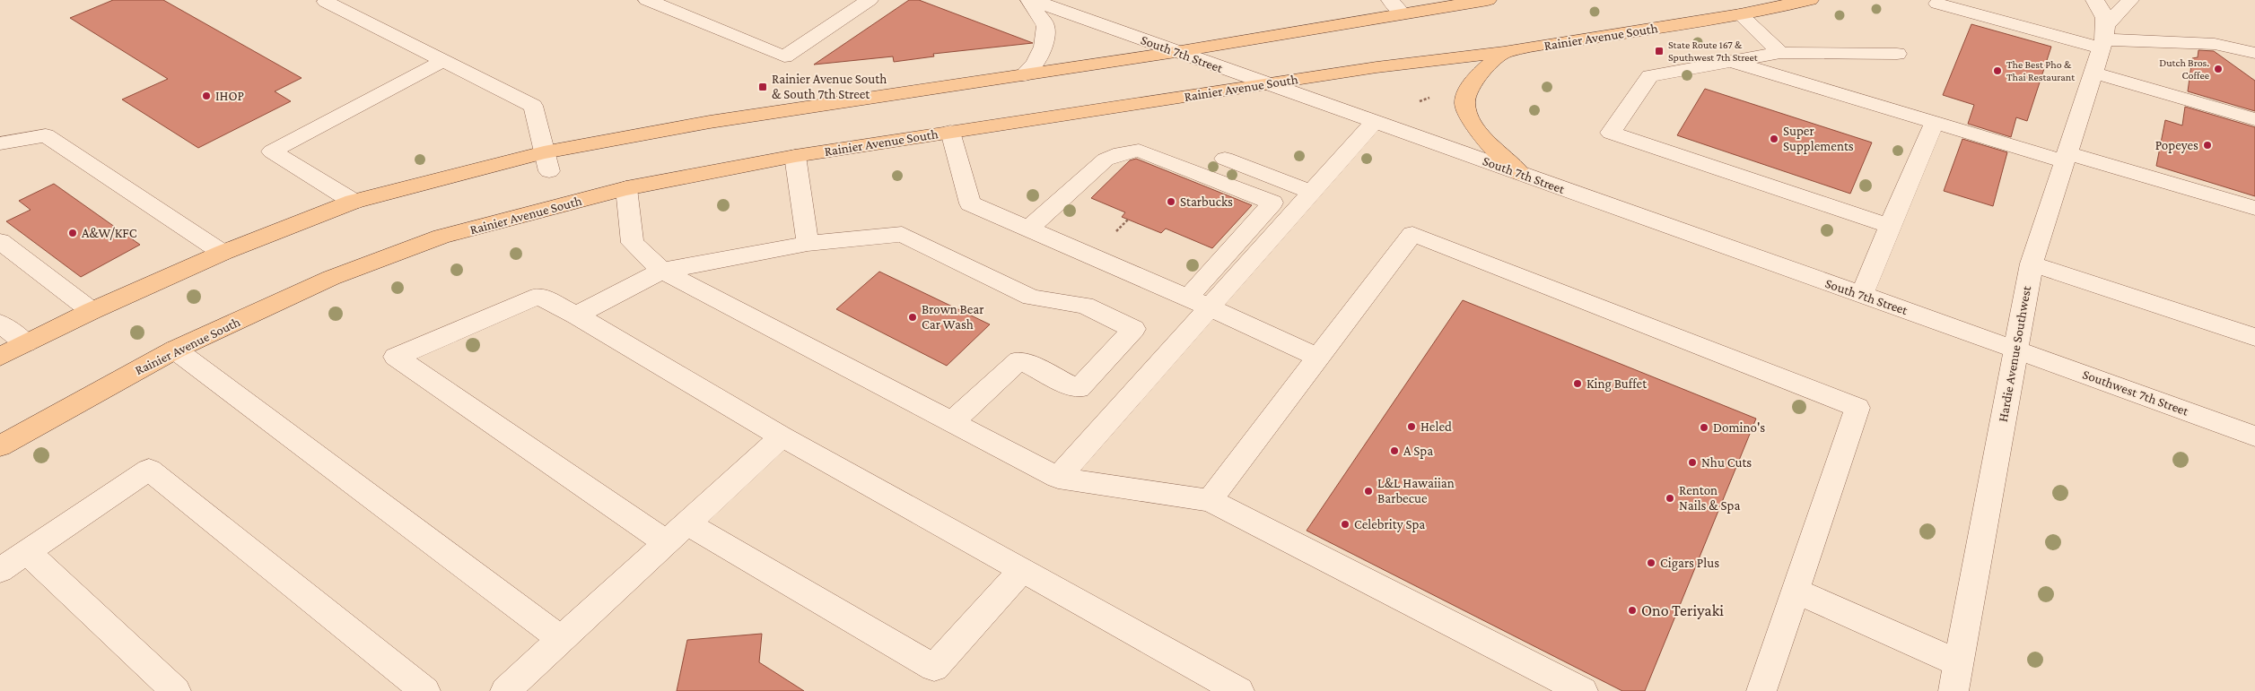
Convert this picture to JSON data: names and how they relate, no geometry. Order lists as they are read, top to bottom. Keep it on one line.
{"streets":{"main road":["Rainier Avenue South"],"street":["South 7th Street","Hardie Avenue Southwest","Southwest 7th Street"]},"crossings":[["Rainier Avenue South","South 7th Street"],["South 7th Street","Hardie Avenue Southwest"],["South 7th Street","Southwest 7th Street"],["Hardie Avenue Southwest","Southwest 7th Street"]],"places":{"transit":["State Route 167 & Sputhwest 7th Street","Rainier Avenue South & South 7th Street"],"other":["Dutch Bros. Coffee","The Best Pho & Thai Restaurant","IHOP","Super Supplements","Popeyes","Starbucks","A&W/KFC","Brown Bear Car Wash","King Buffet","Heled","Domino's","A Spa","Nhu Cuts","L&L Hawaiian Barbecue","Renton Nails & Spa","Celebrity Spa","Cigars Plus","Ono Teriyaki"]}}
